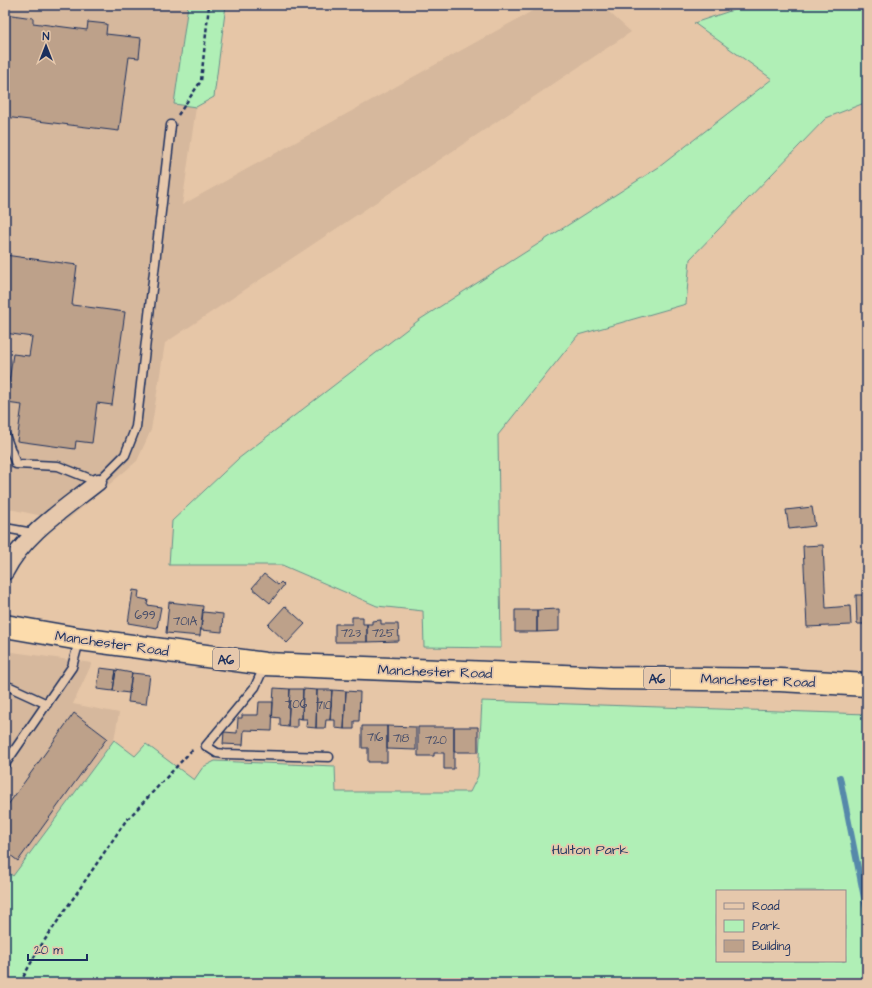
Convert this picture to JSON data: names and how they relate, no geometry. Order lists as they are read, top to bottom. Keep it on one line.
{"streets":{"highway":["Manchester Road","A6"]},"parks":["Hulton Park"],"house_numbers":["699","701A","723","725","706","710","716","718","720"],"legend":["Road","Park","Building"],"scale_bar":"20 m","north":"top"}
